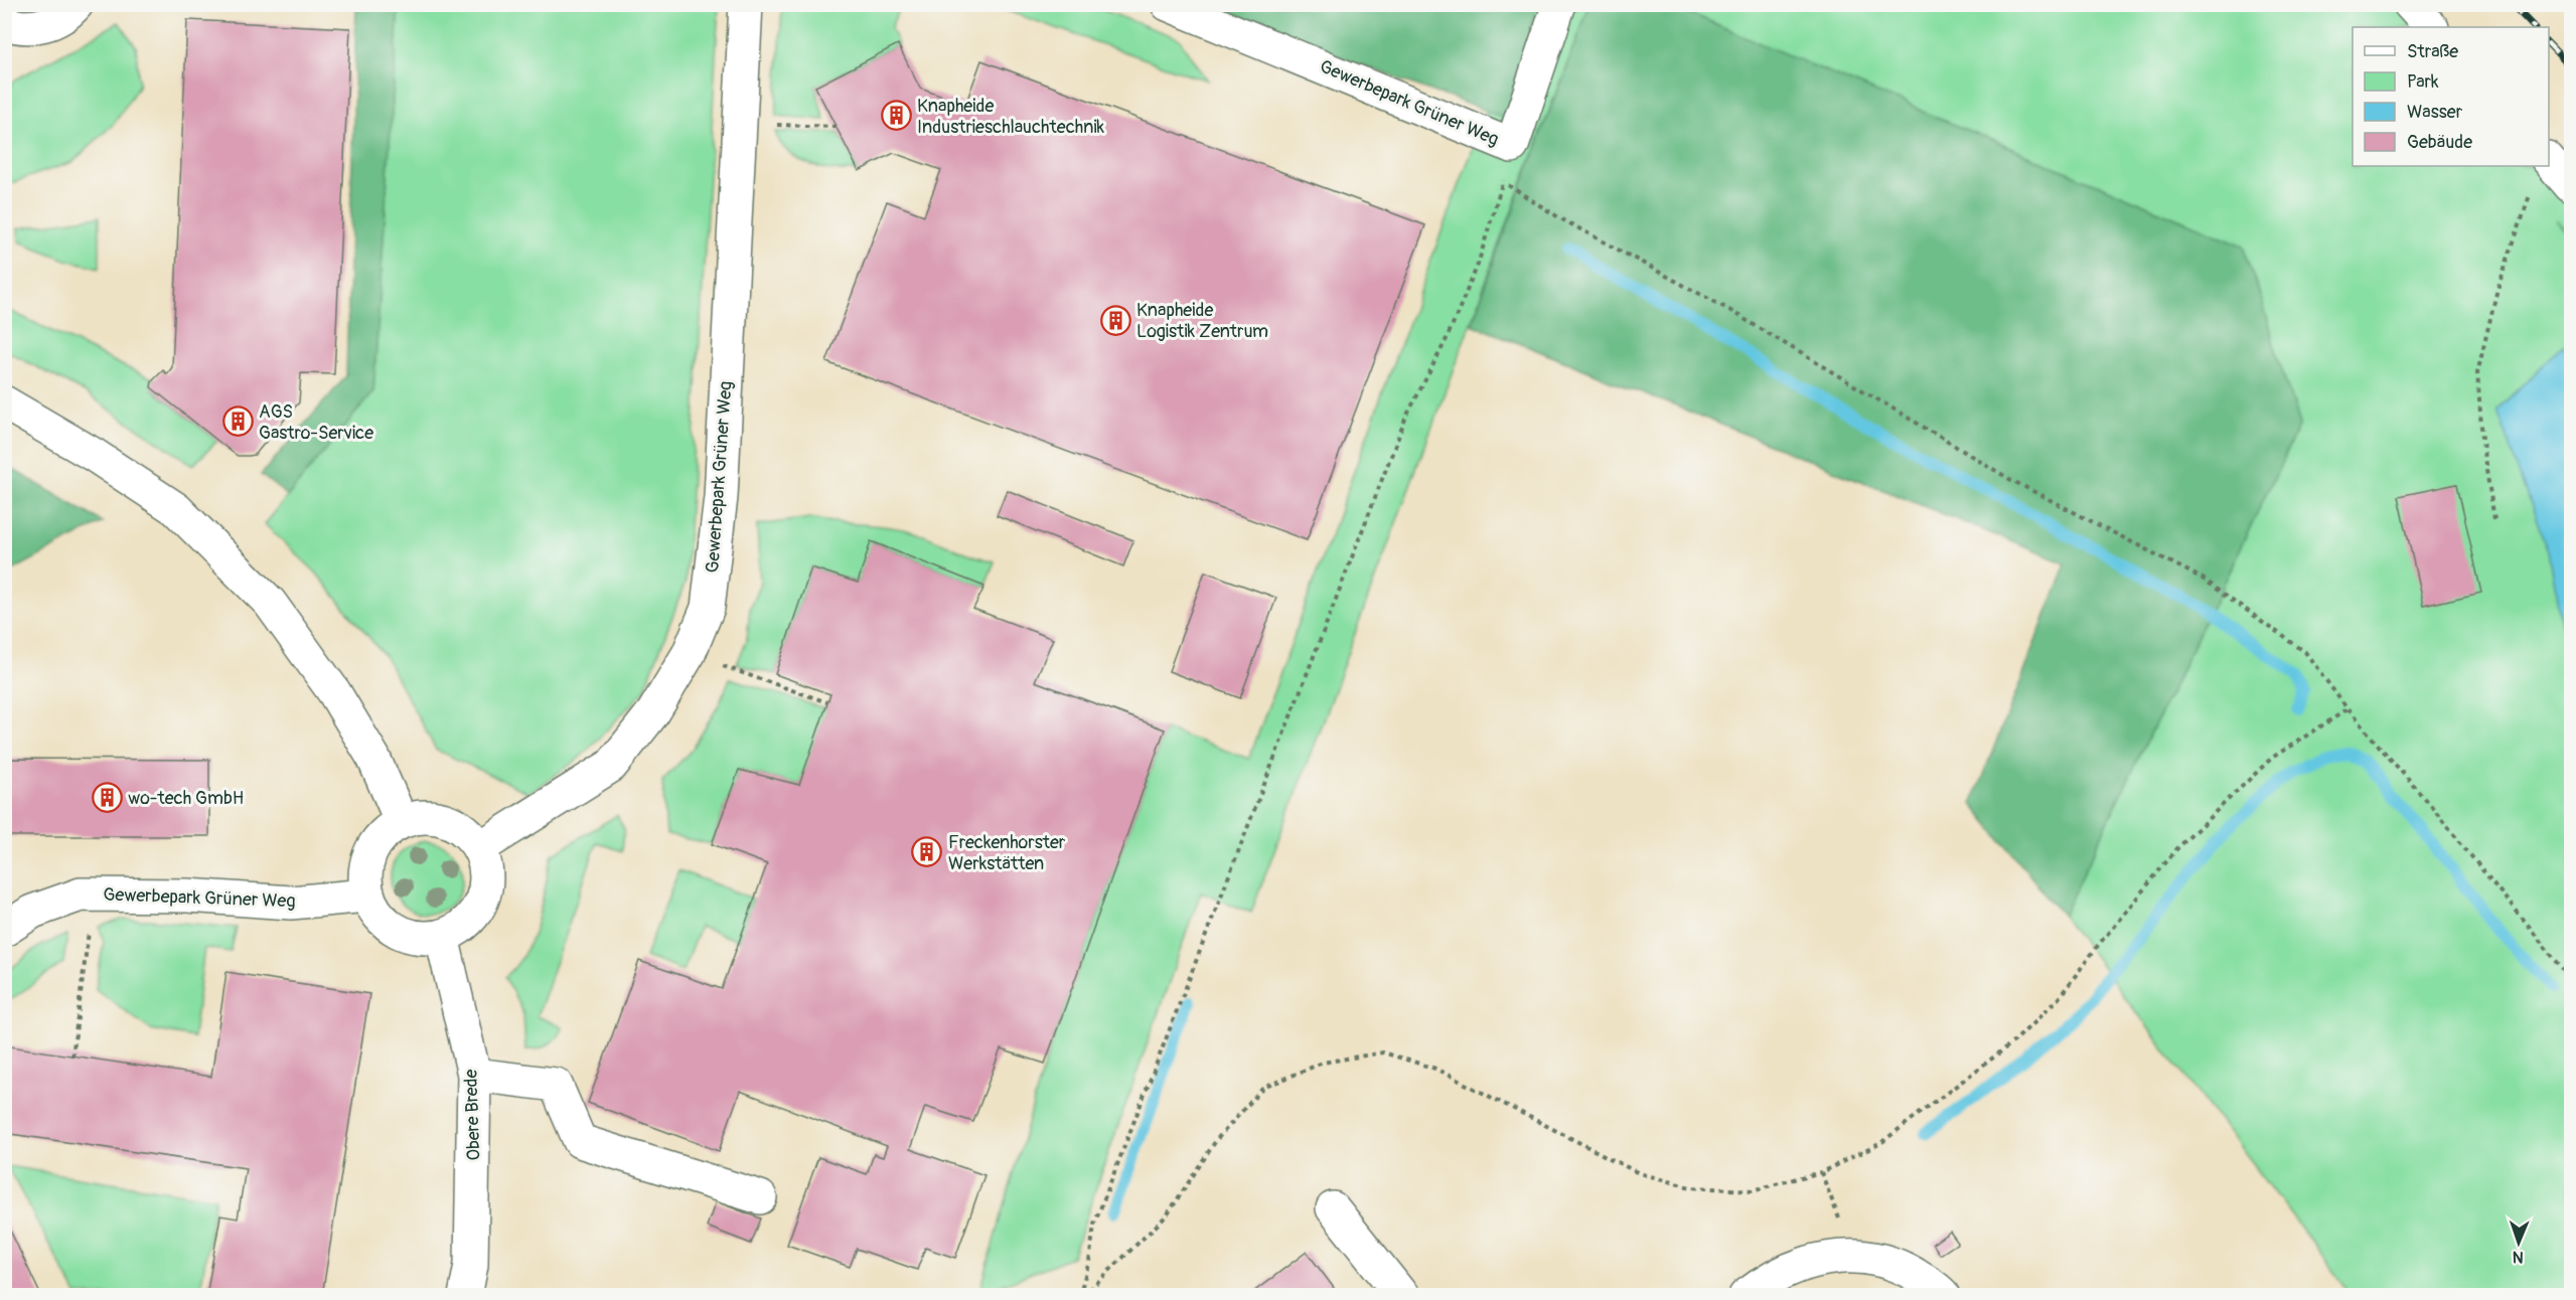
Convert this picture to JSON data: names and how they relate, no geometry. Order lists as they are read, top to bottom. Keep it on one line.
{"streets":{"street":["Gewerbepark Grüner Weg","Obere Brede"]},"crossings":[["Gewerbepark Grüner Weg","Obere Brede"]],"places":{"building":["Knapheide Industrieschlauchtechnik","Knapheide Logistik Zentrum","AGS Gastro-Service","wo-tech GmbH","Freckenhorster Werkstätten"]},"legend":["Straße","Park","Wasser","Gebäude"],"north":"bottom"}
